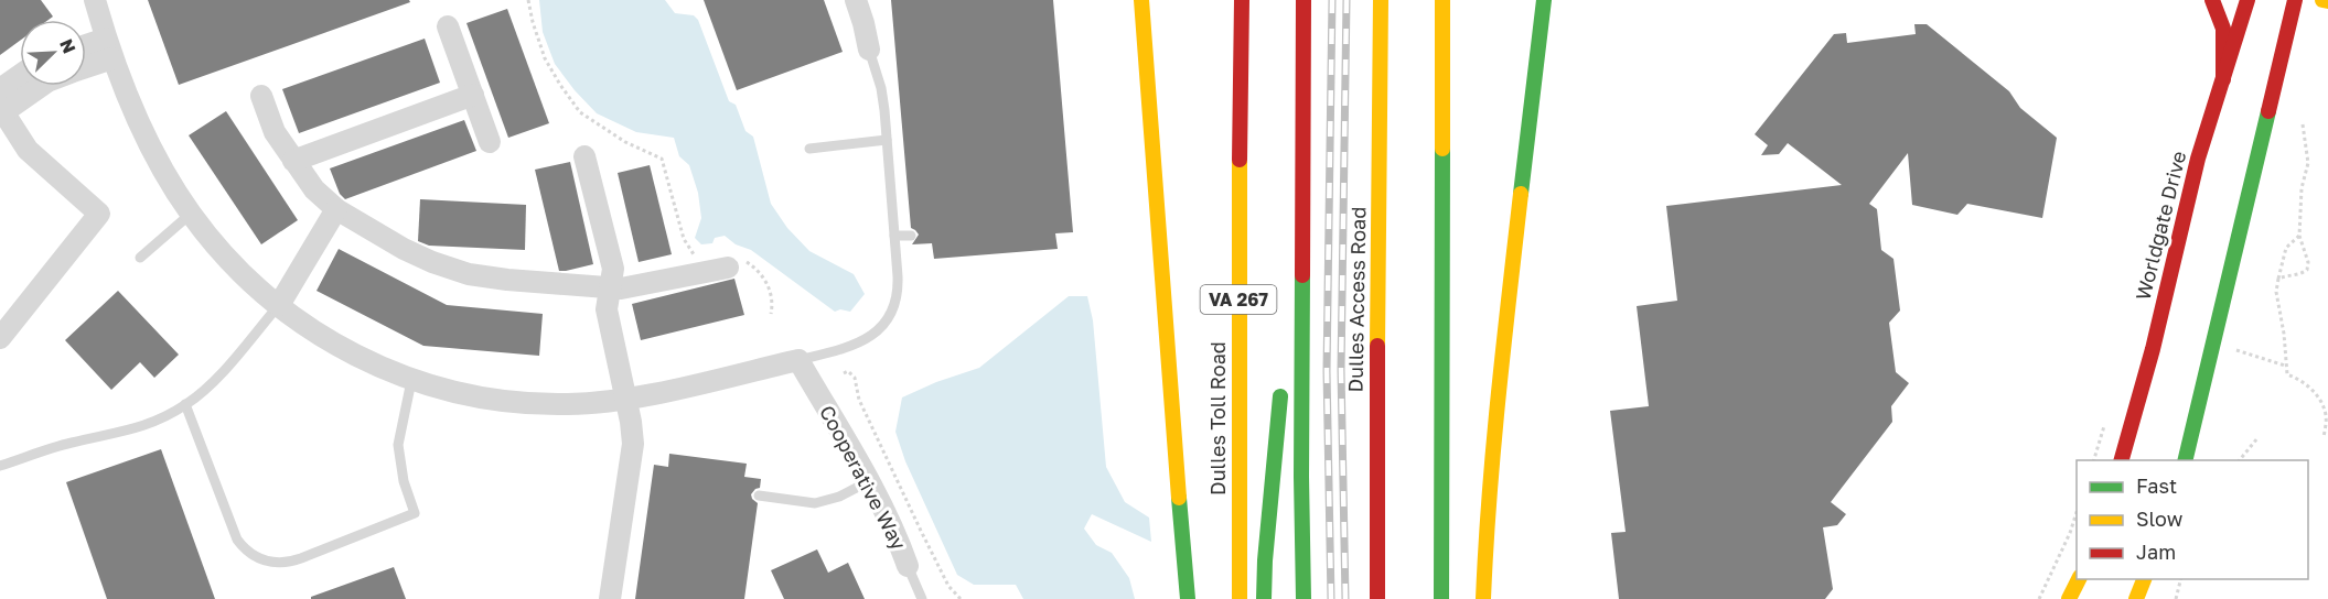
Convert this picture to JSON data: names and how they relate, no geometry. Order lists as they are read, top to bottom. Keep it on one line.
{"streets":{"main road":["Worldgate Drive","VA 267","Dulles Access Road","Dulles Toll Road"],"street":["Cooperative Way"]},"legend":["Fast","Slow","Jam"],"north":"top right"}
